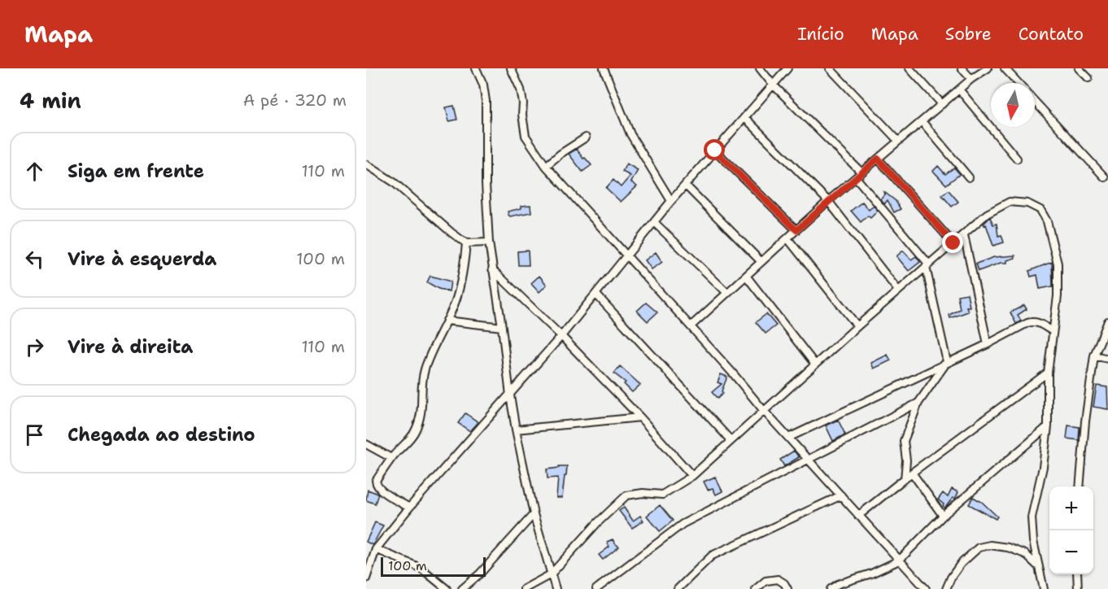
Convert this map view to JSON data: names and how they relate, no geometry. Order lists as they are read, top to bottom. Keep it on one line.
{"scale_bar":"100 m","north":"bottom","page":{"header":"Mapa","nav":["Início","Mapa","Sobre","Contato"],"heading":["4 min","A pé · 320 m"],"list":[["Siga em frente","110 m"],["Vire à esquerda","100 m"],["Vire à direita","110 m"],"Chegada ao destino"],"map_buttons":["+","−"],"scale":"100 m"}}
